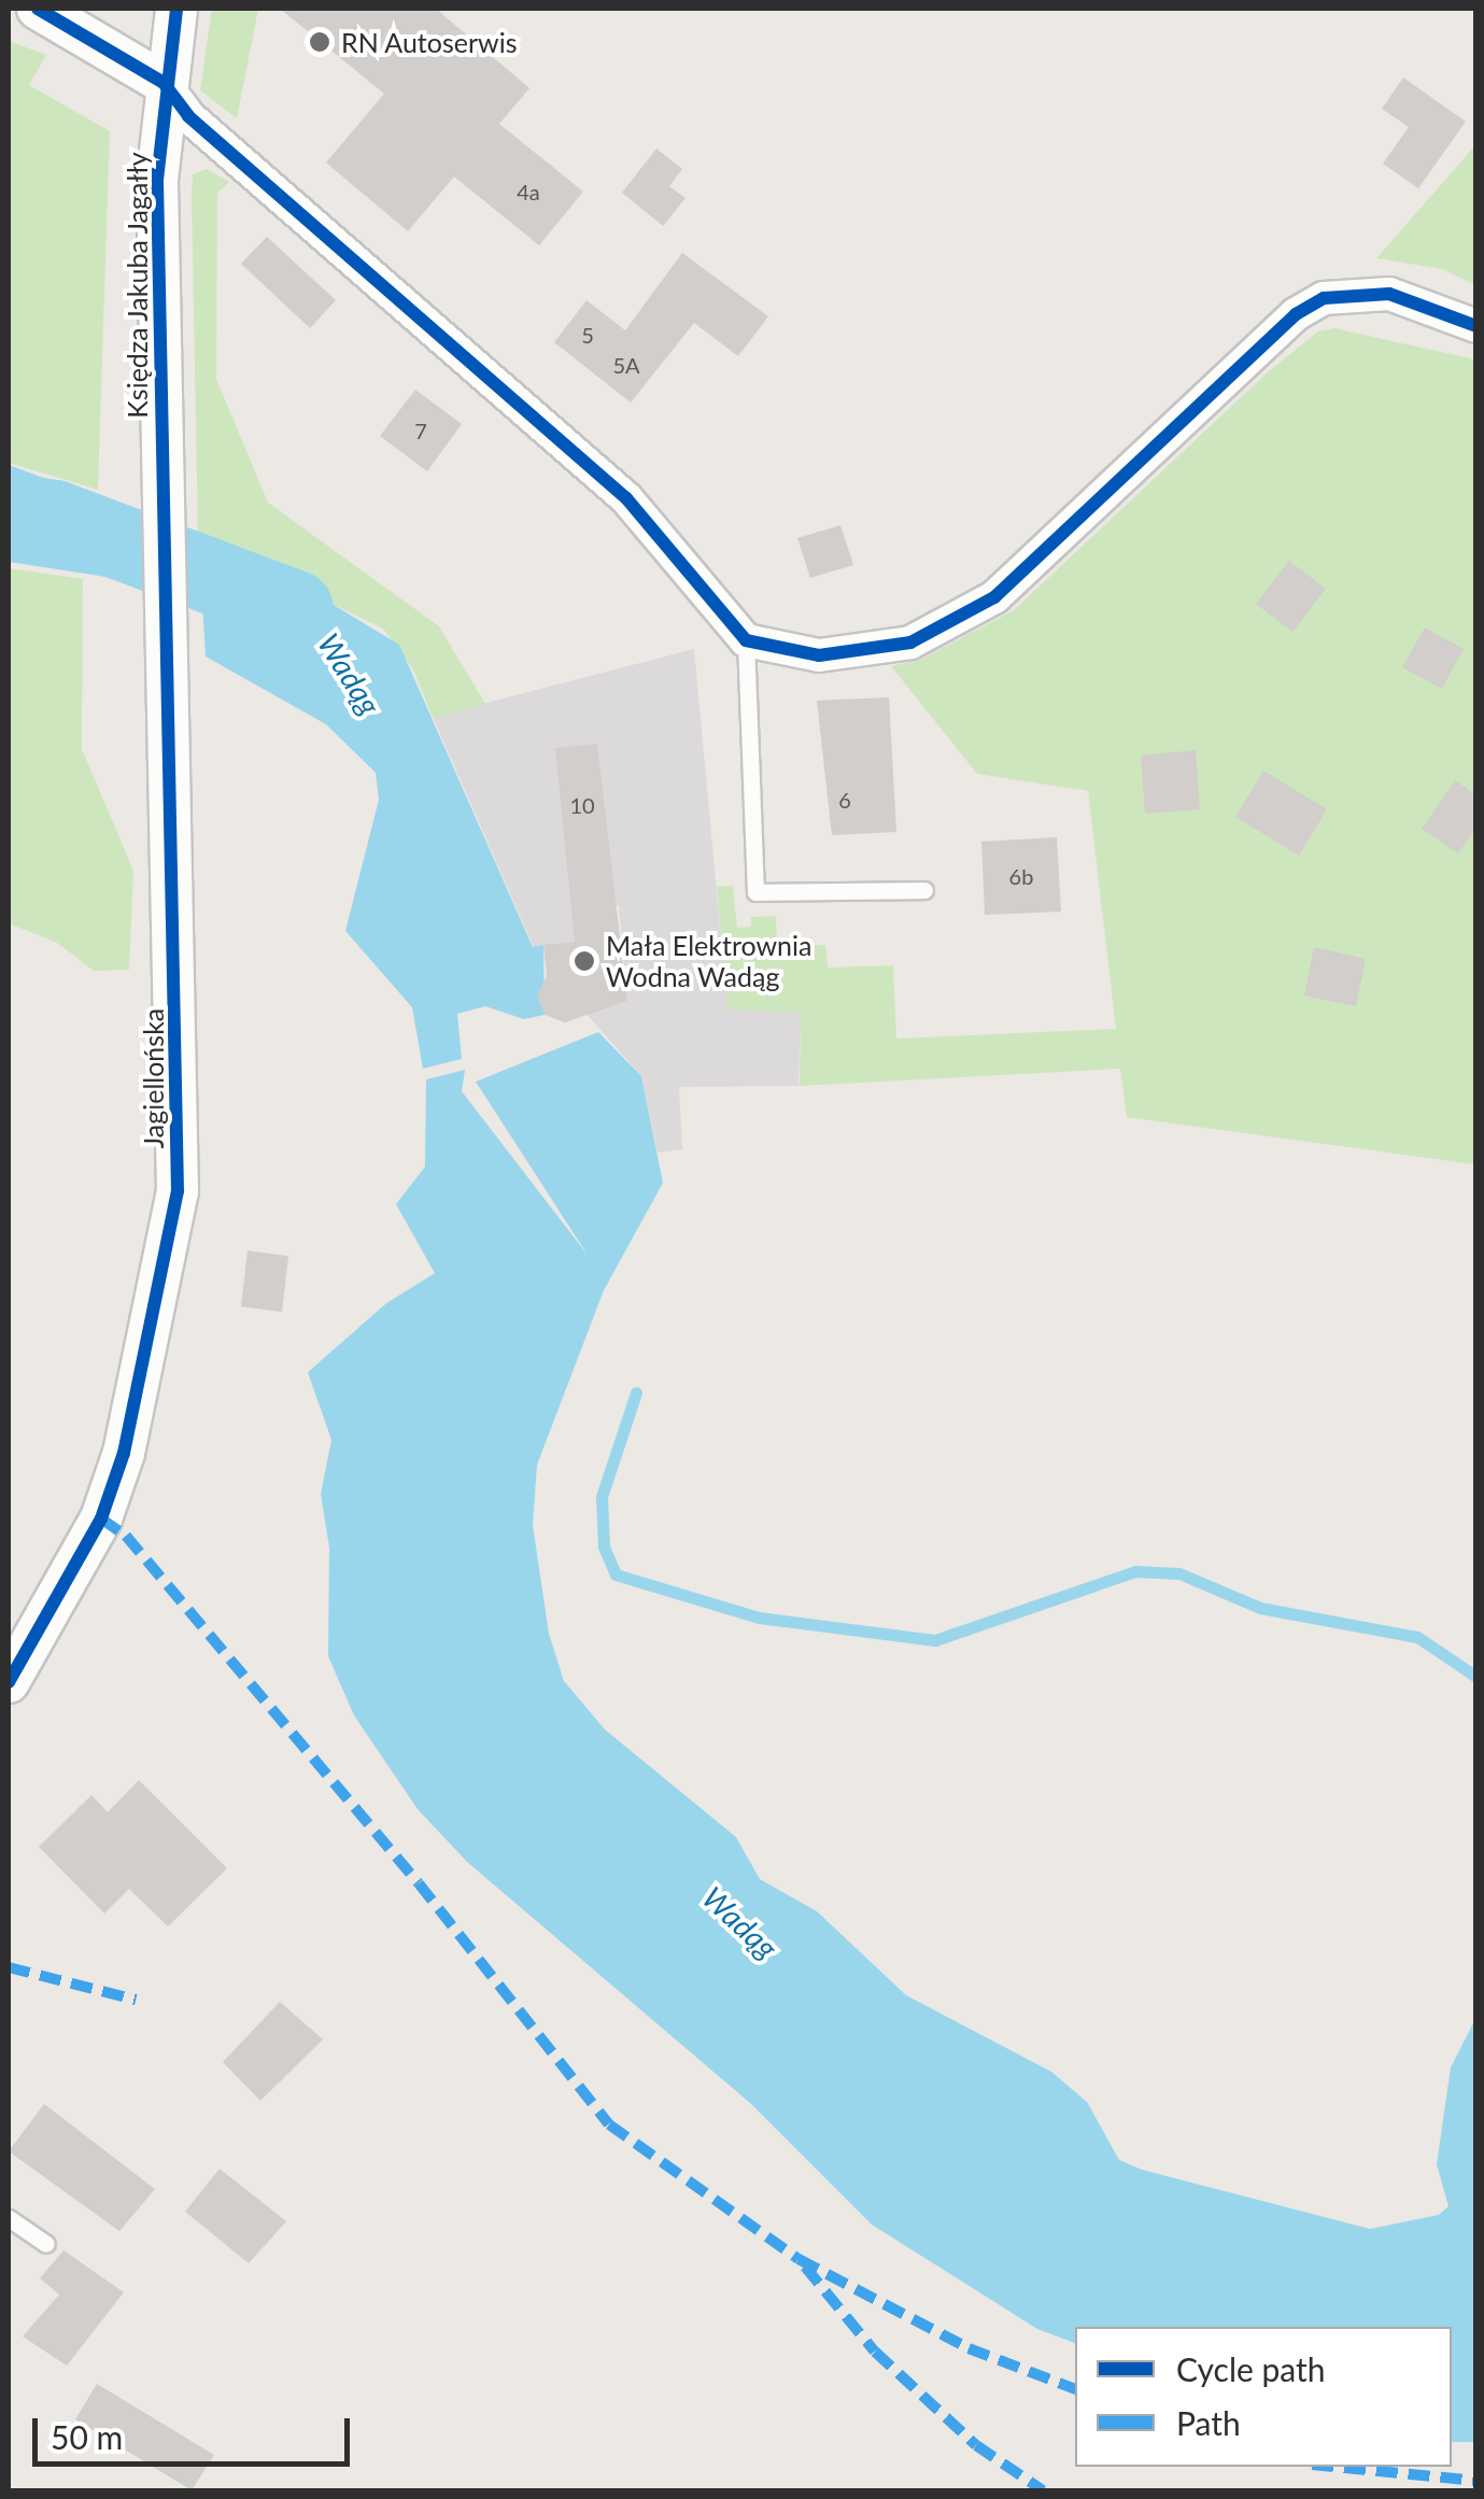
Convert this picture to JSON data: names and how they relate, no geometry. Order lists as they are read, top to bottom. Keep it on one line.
{"streets":{"street":["Księdza Jakuba Jagałły","Jagiellońska"]},"crossings":[["Księdza Jakuba Jagałły","Jagiellońska"]],"water":["Wadąg"],"places":["RN Autoserwis","Mała Elektrownia Wodna Wadąg"],"house_numbers":["4a","5","5A","7","6","10","6b"],"legend":["Cycle path","Path"],"scale_bar":"50 m"}
